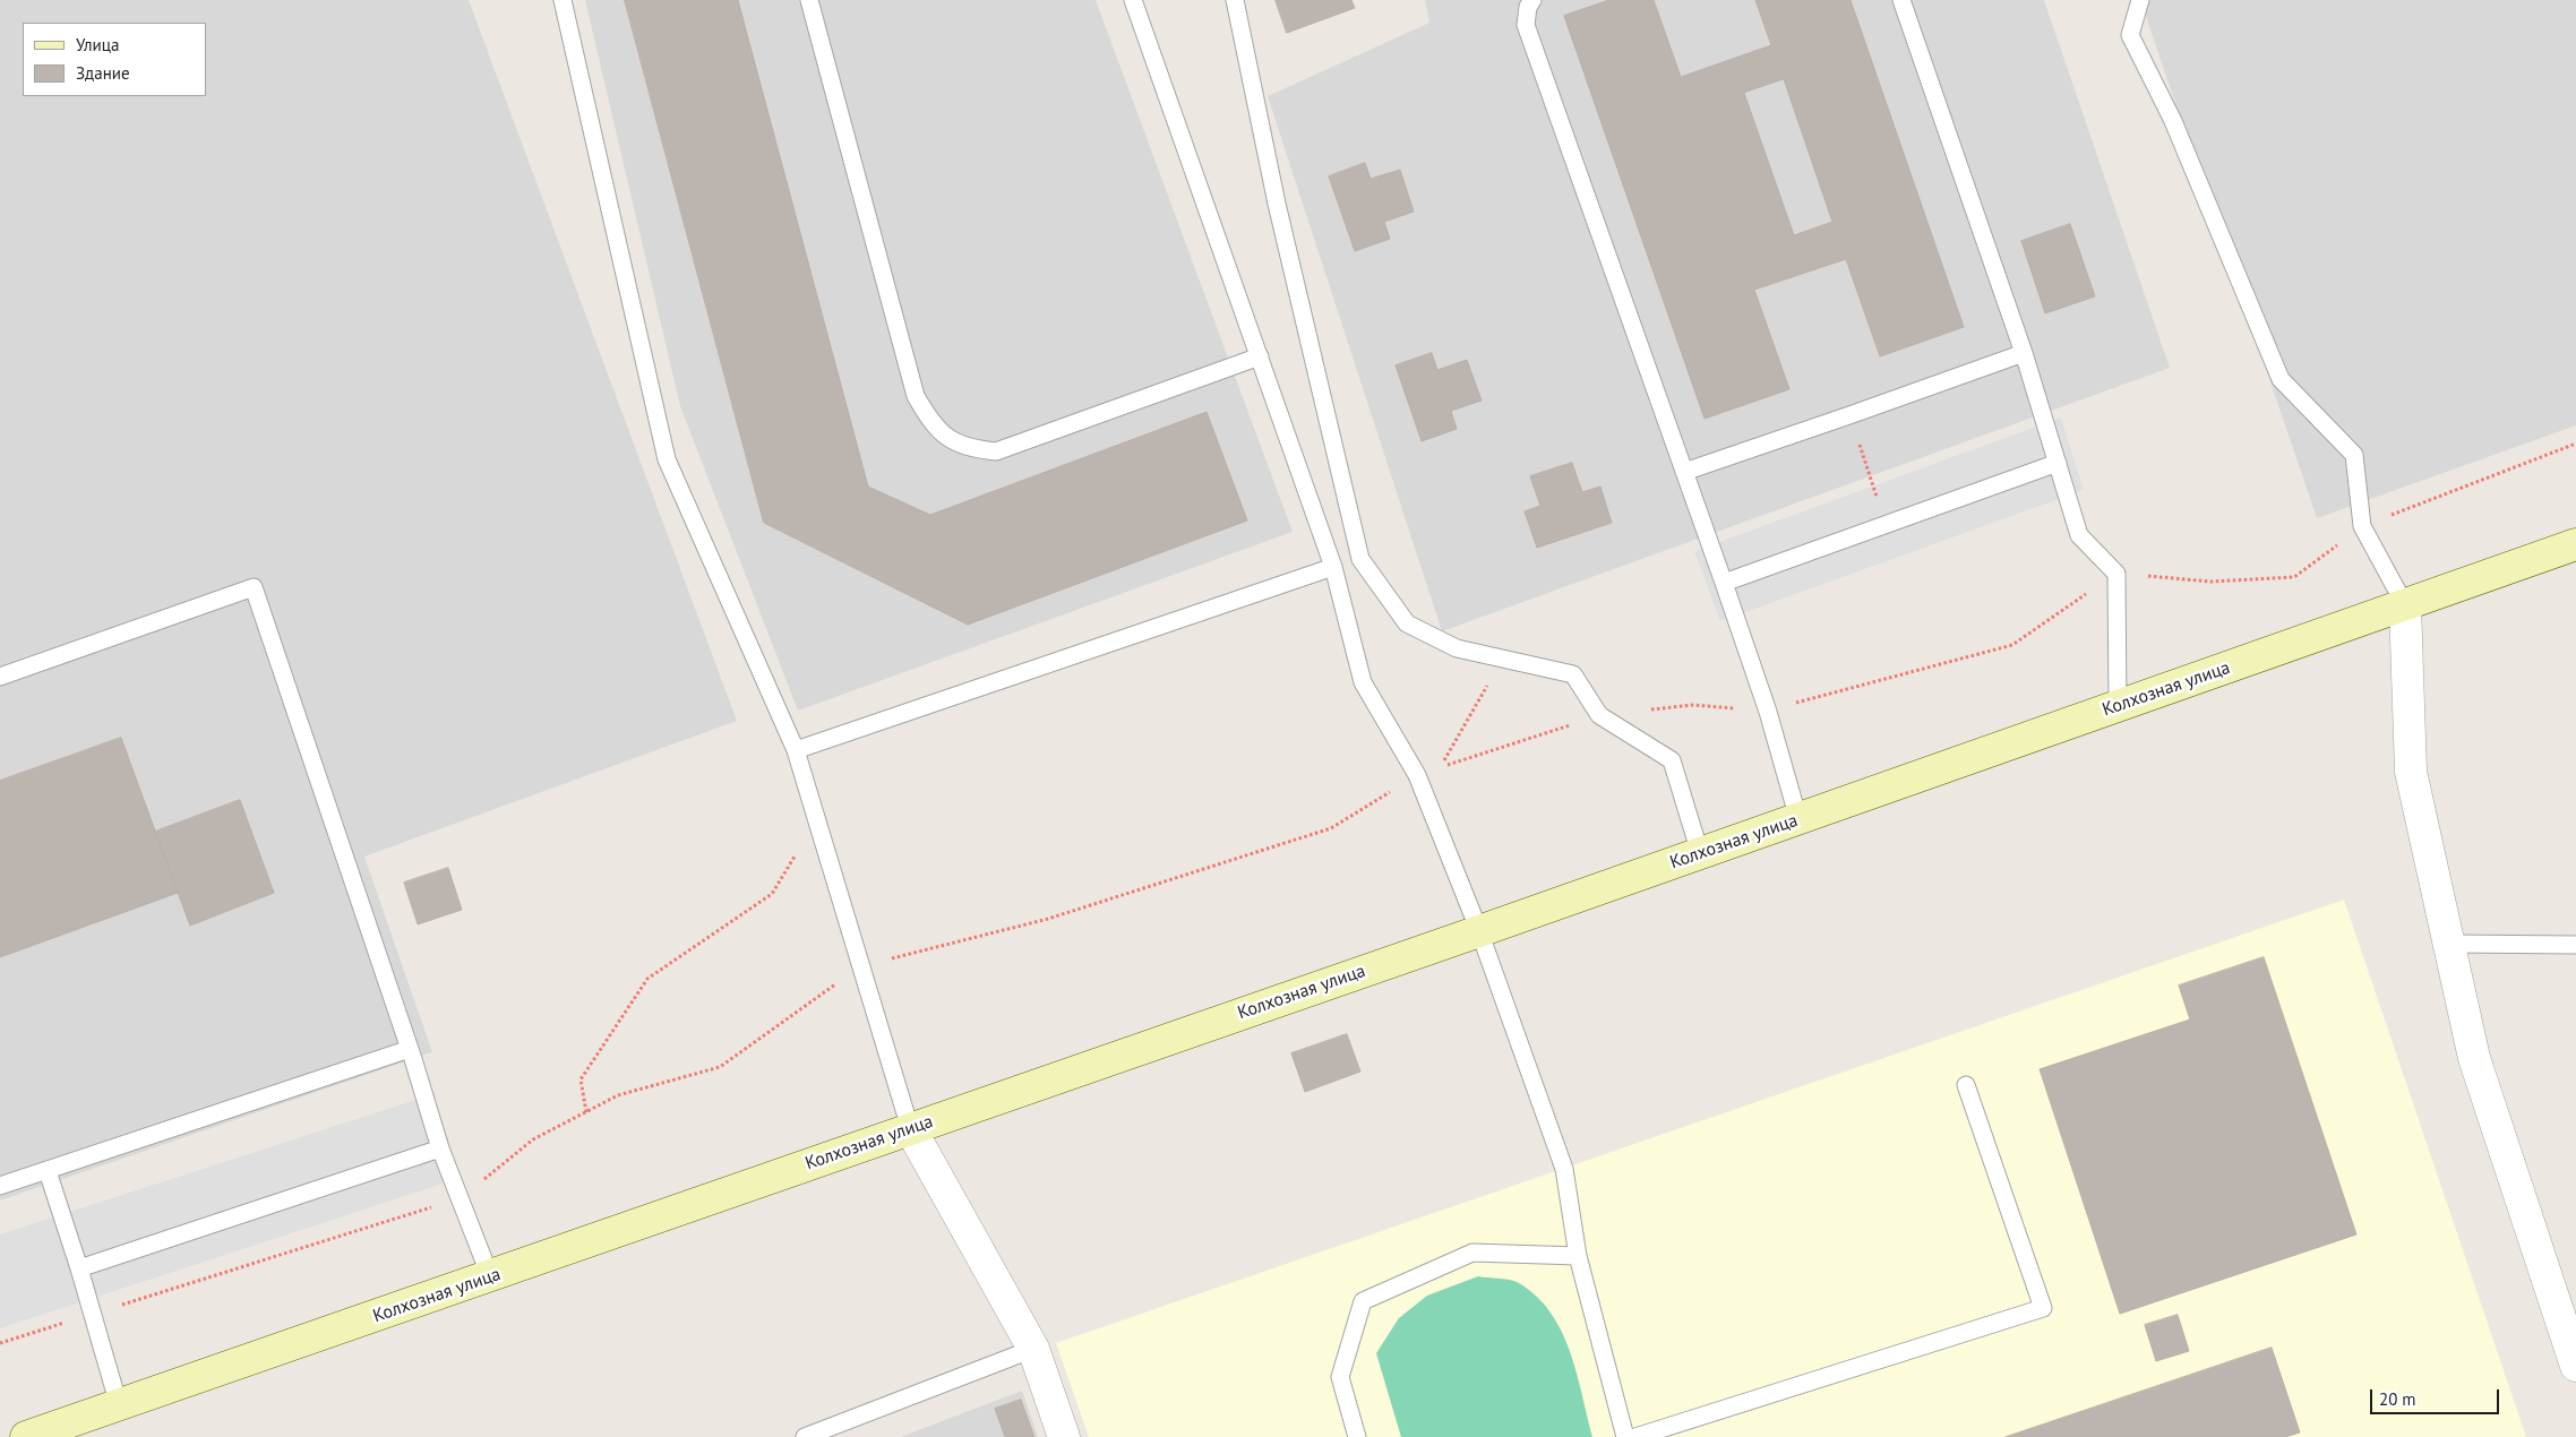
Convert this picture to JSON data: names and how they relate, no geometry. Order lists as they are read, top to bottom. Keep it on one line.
{"streets":{"main road":["Колхозная улица"]},"legend":["Улица","Здание"],"scale_bar":"20 m"}
